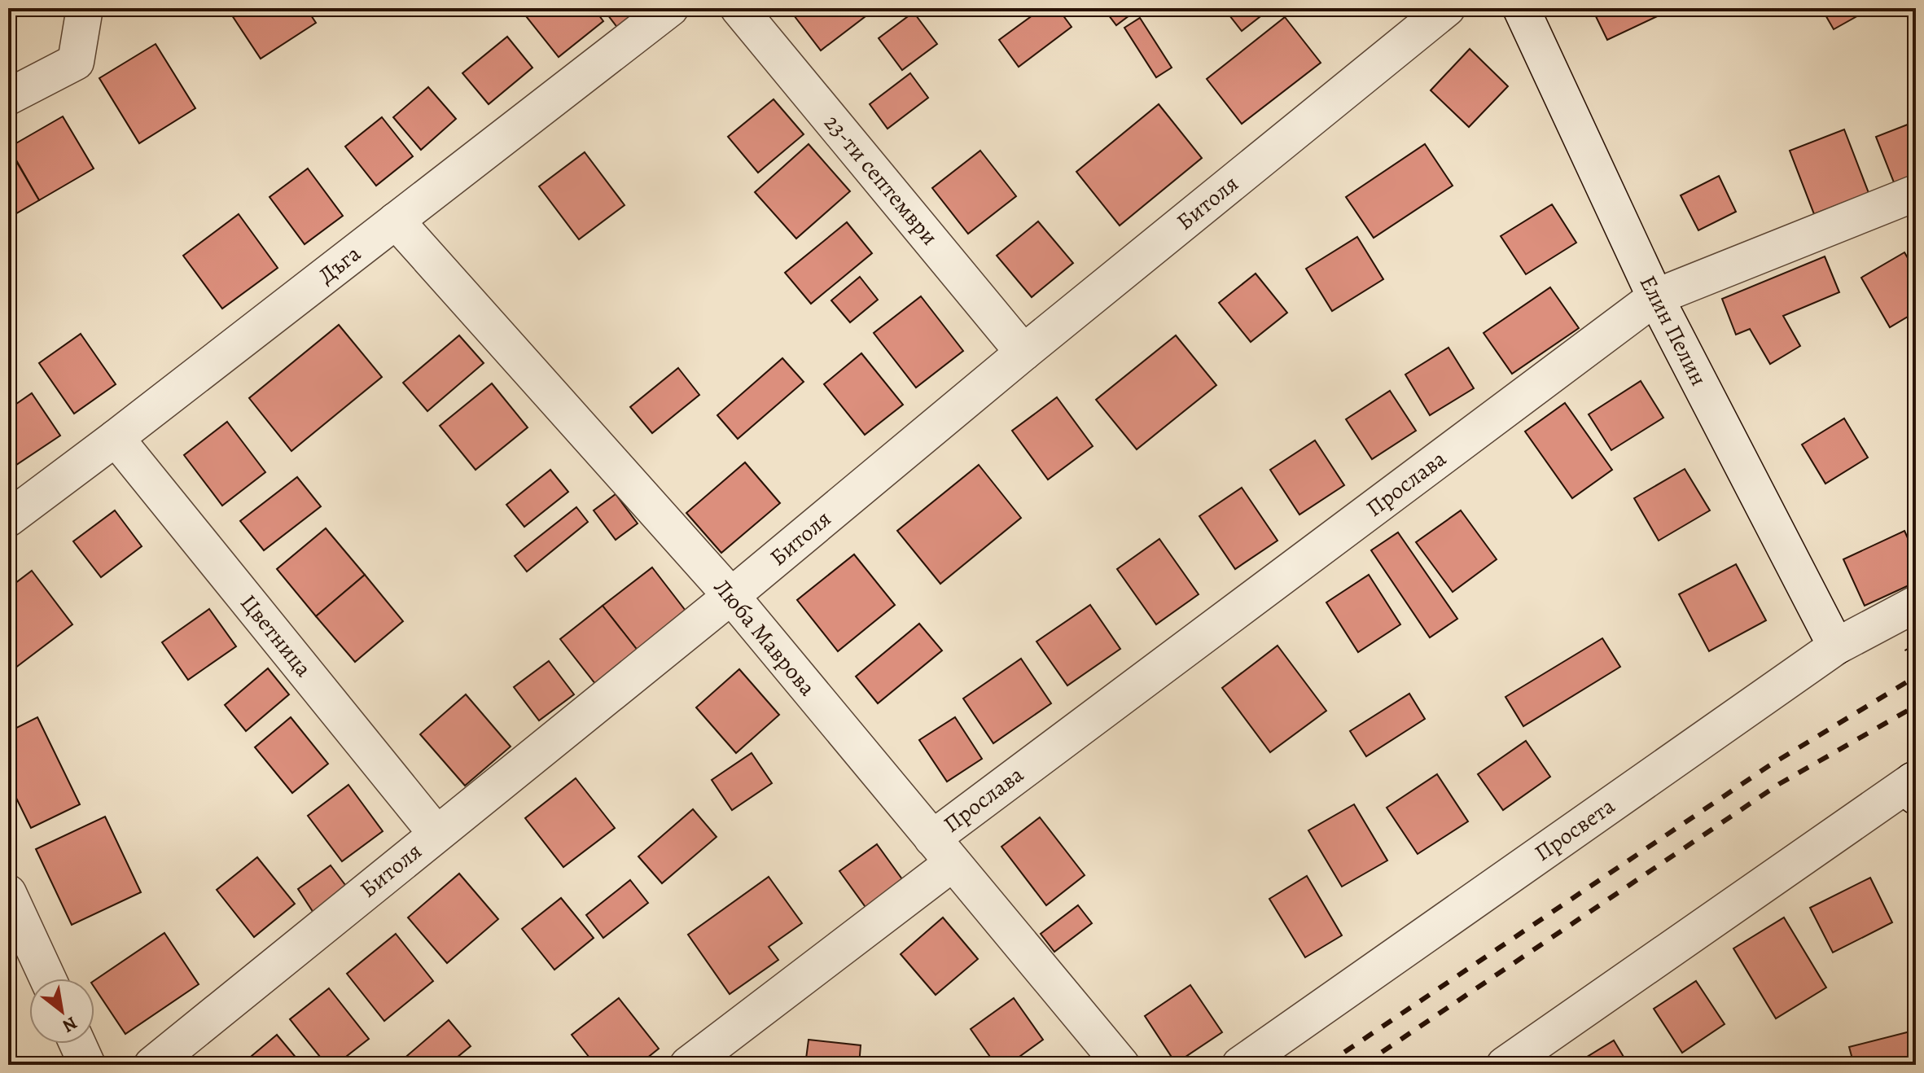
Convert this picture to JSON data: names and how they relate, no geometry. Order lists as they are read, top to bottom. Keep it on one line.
{"streets":{"street":["23-ти септември","Битоля","Дъга","Елин Пелин","Прослава","Цветница","Люба Маврова","Просвета"]},"crossings":[["23-ти септември","Битоля"],["Битоля","Цветница"],["Битоля","Люба Маврова"],["Дъга","Цветница"],["Дъга","Люба Маврова"],["Елин Пелин","Прослава"],["Елин Пелин","Просвета"],["Прослава","Люба Маврова"]],"north":"bottom right"}
